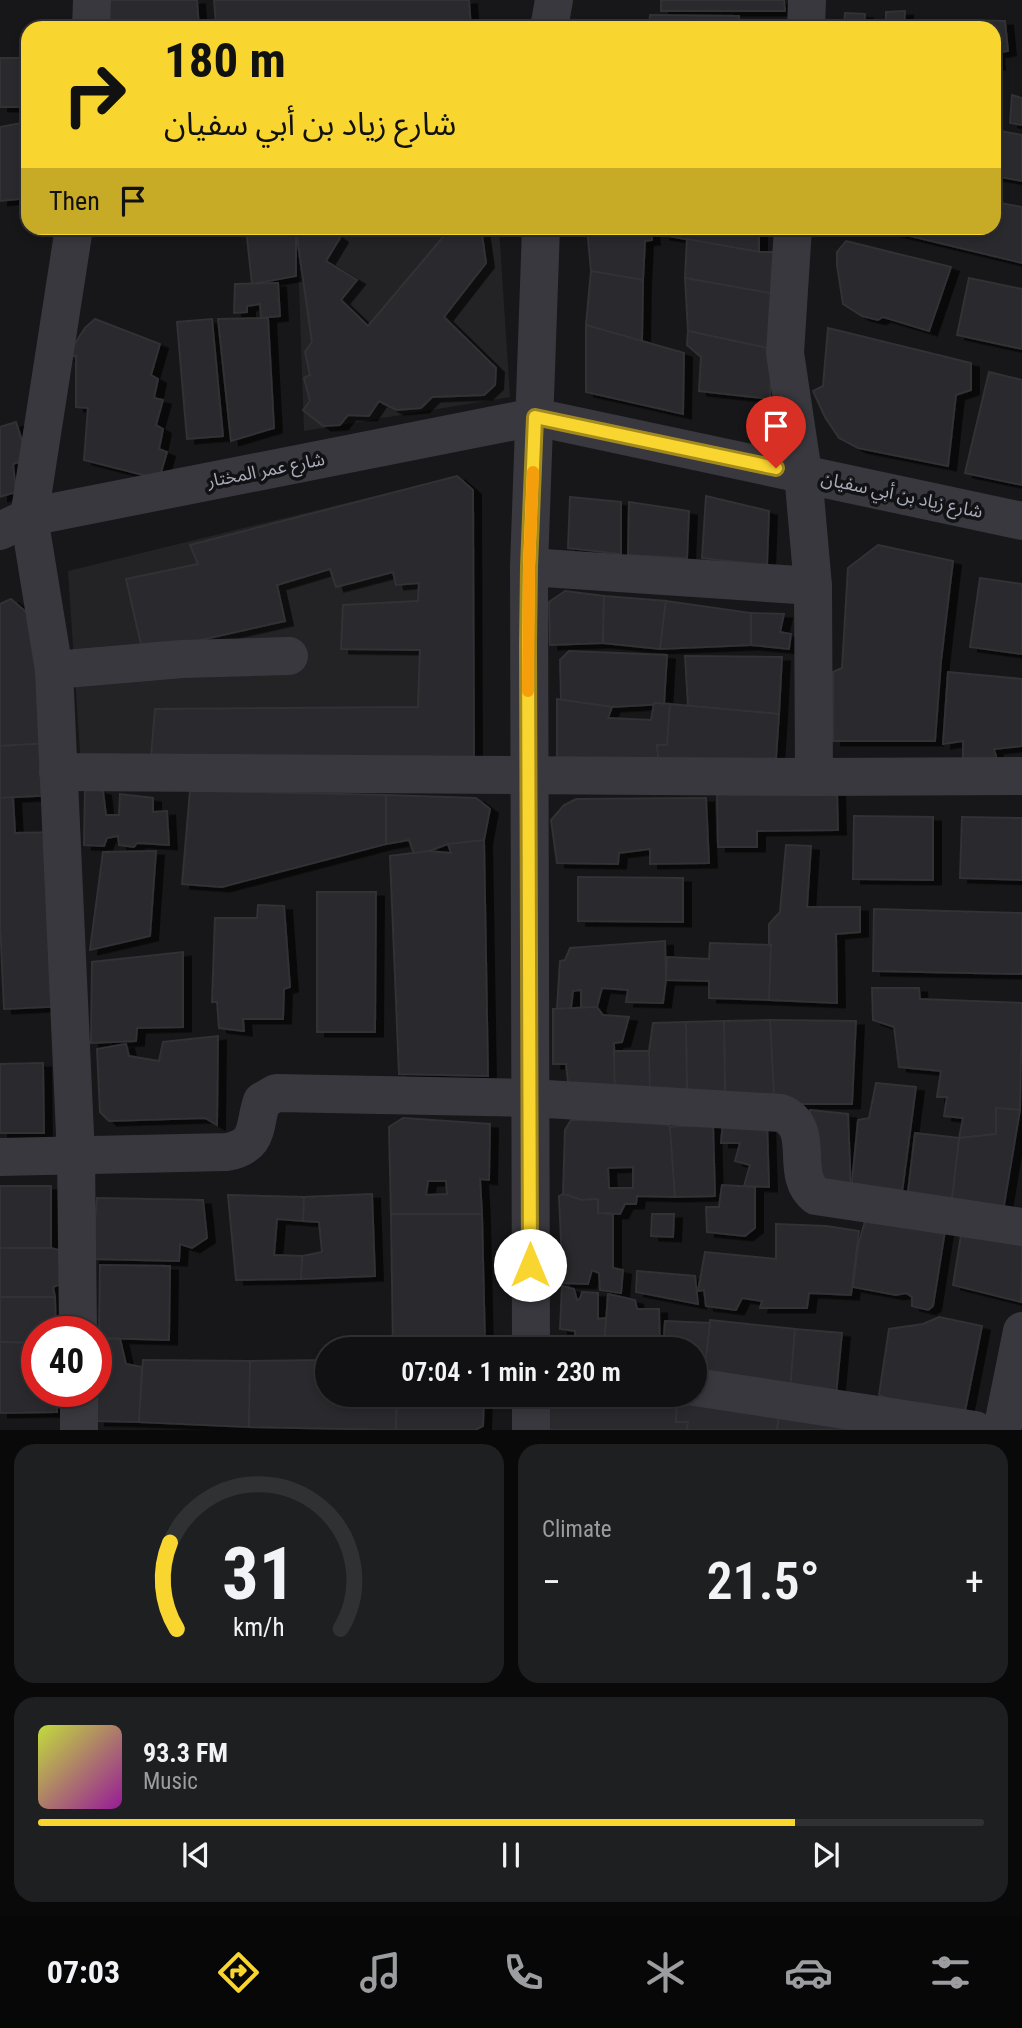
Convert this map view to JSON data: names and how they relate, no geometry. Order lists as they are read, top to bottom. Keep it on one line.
{"streets":{"street":["شارع عمر المختار","شارع زياد بن أبي سفيان"]},"crossings":[["شارع عمر المختار","شارع زياد بن أبي سفيان"]],"page":{"turn":["180 m","شارع زياد بن أبي سفيان"],"then":"Then","limit":"40","trip":"07:04 · 1 min · 230 m","tile":"Climate","heat":["−","21.5°","+"],"song":["93.3 FM","Music"],"tabs":"07:03","gauge":["31","km/h"]}}
